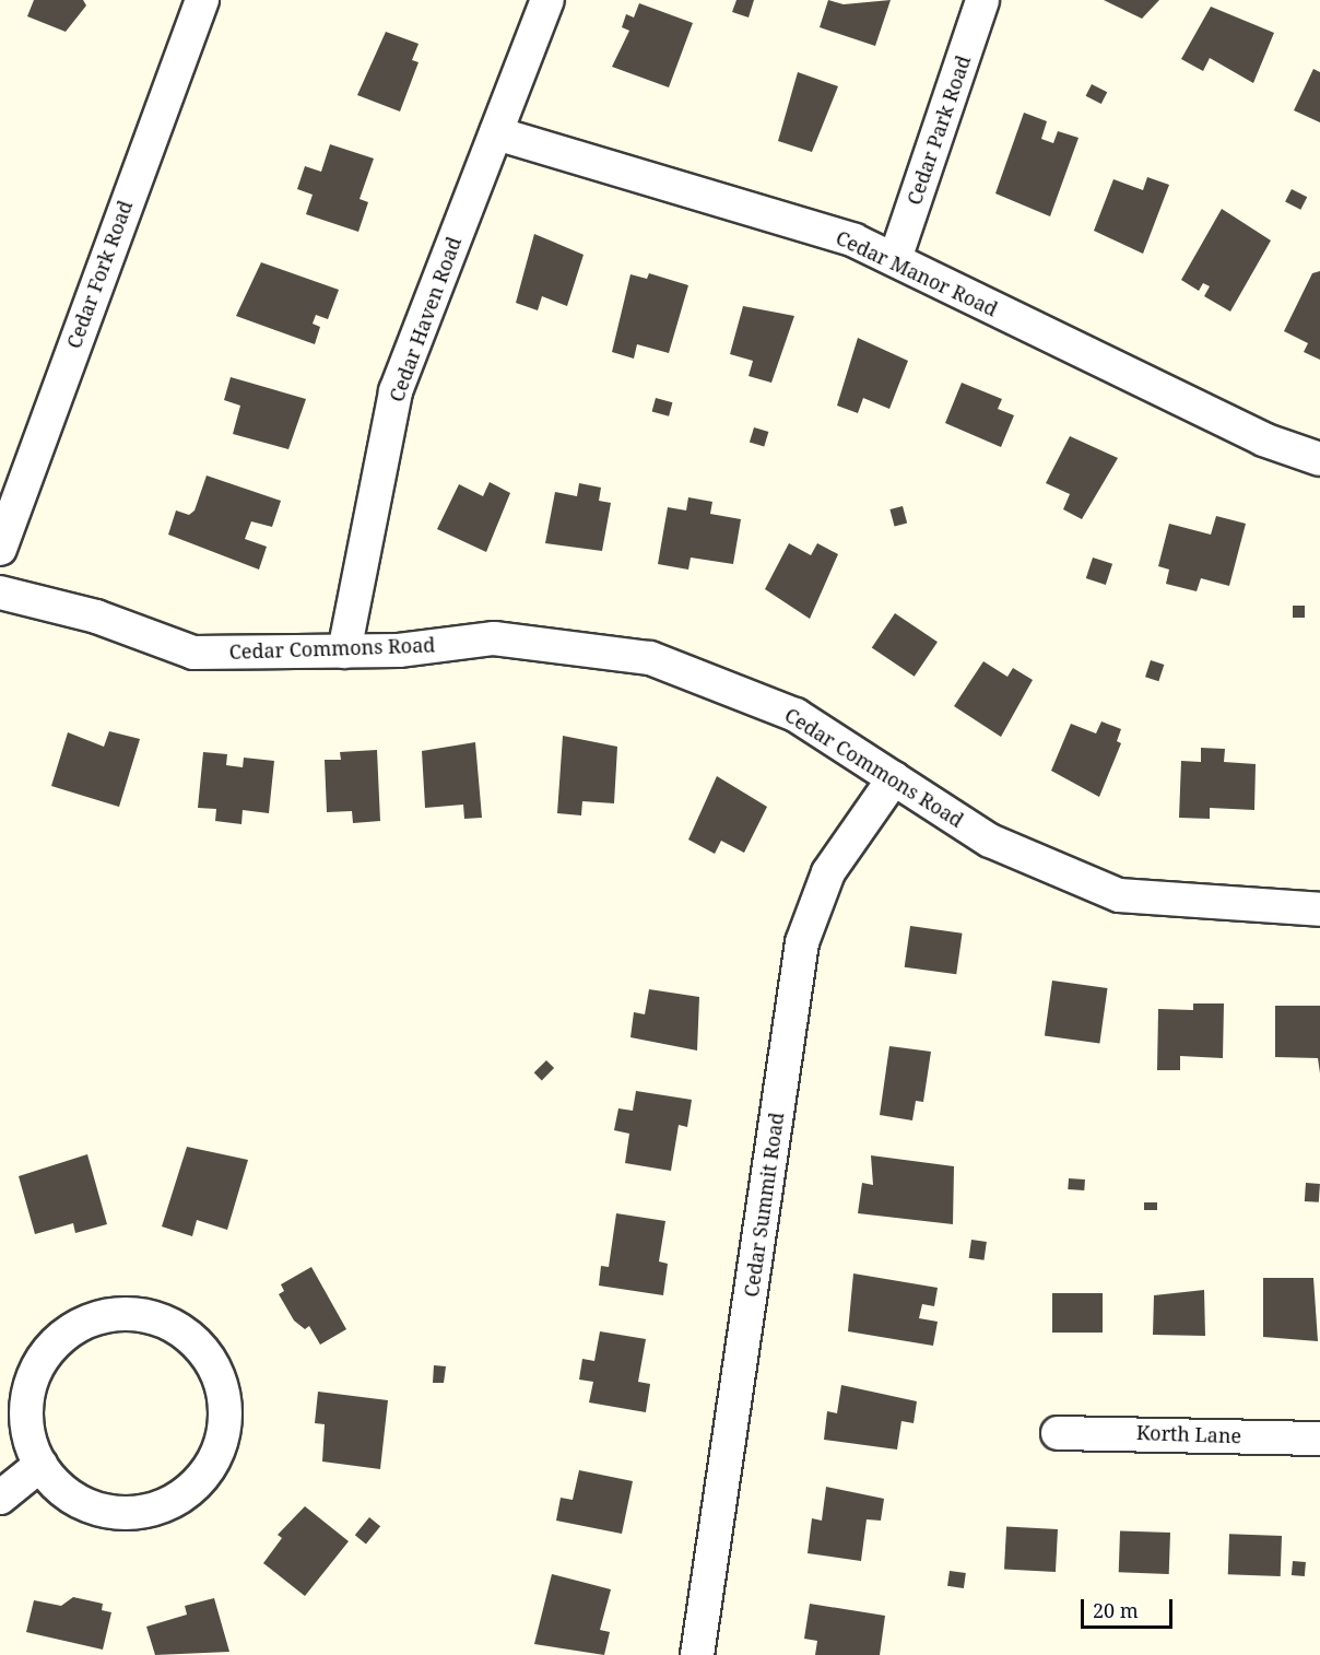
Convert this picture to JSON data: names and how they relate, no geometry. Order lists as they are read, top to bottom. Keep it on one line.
{"streets":{"street":["Cedar Park Road","Cedar Manor Road","Cedar Fork Road","Cedar Haven Road","Cedar Commons Road","Cedar Summit Road","Korth Lane"]},"crossings":[["Cedar Park Road","Cedar Manor Road"],["Cedar Manor Road","Cedar Haven Road"],["Cedar Haven Road","Cedar Commons Road"],["Cedar Commons Road","Cedar Summit Road"]],"scale_bar":"20 m"}
